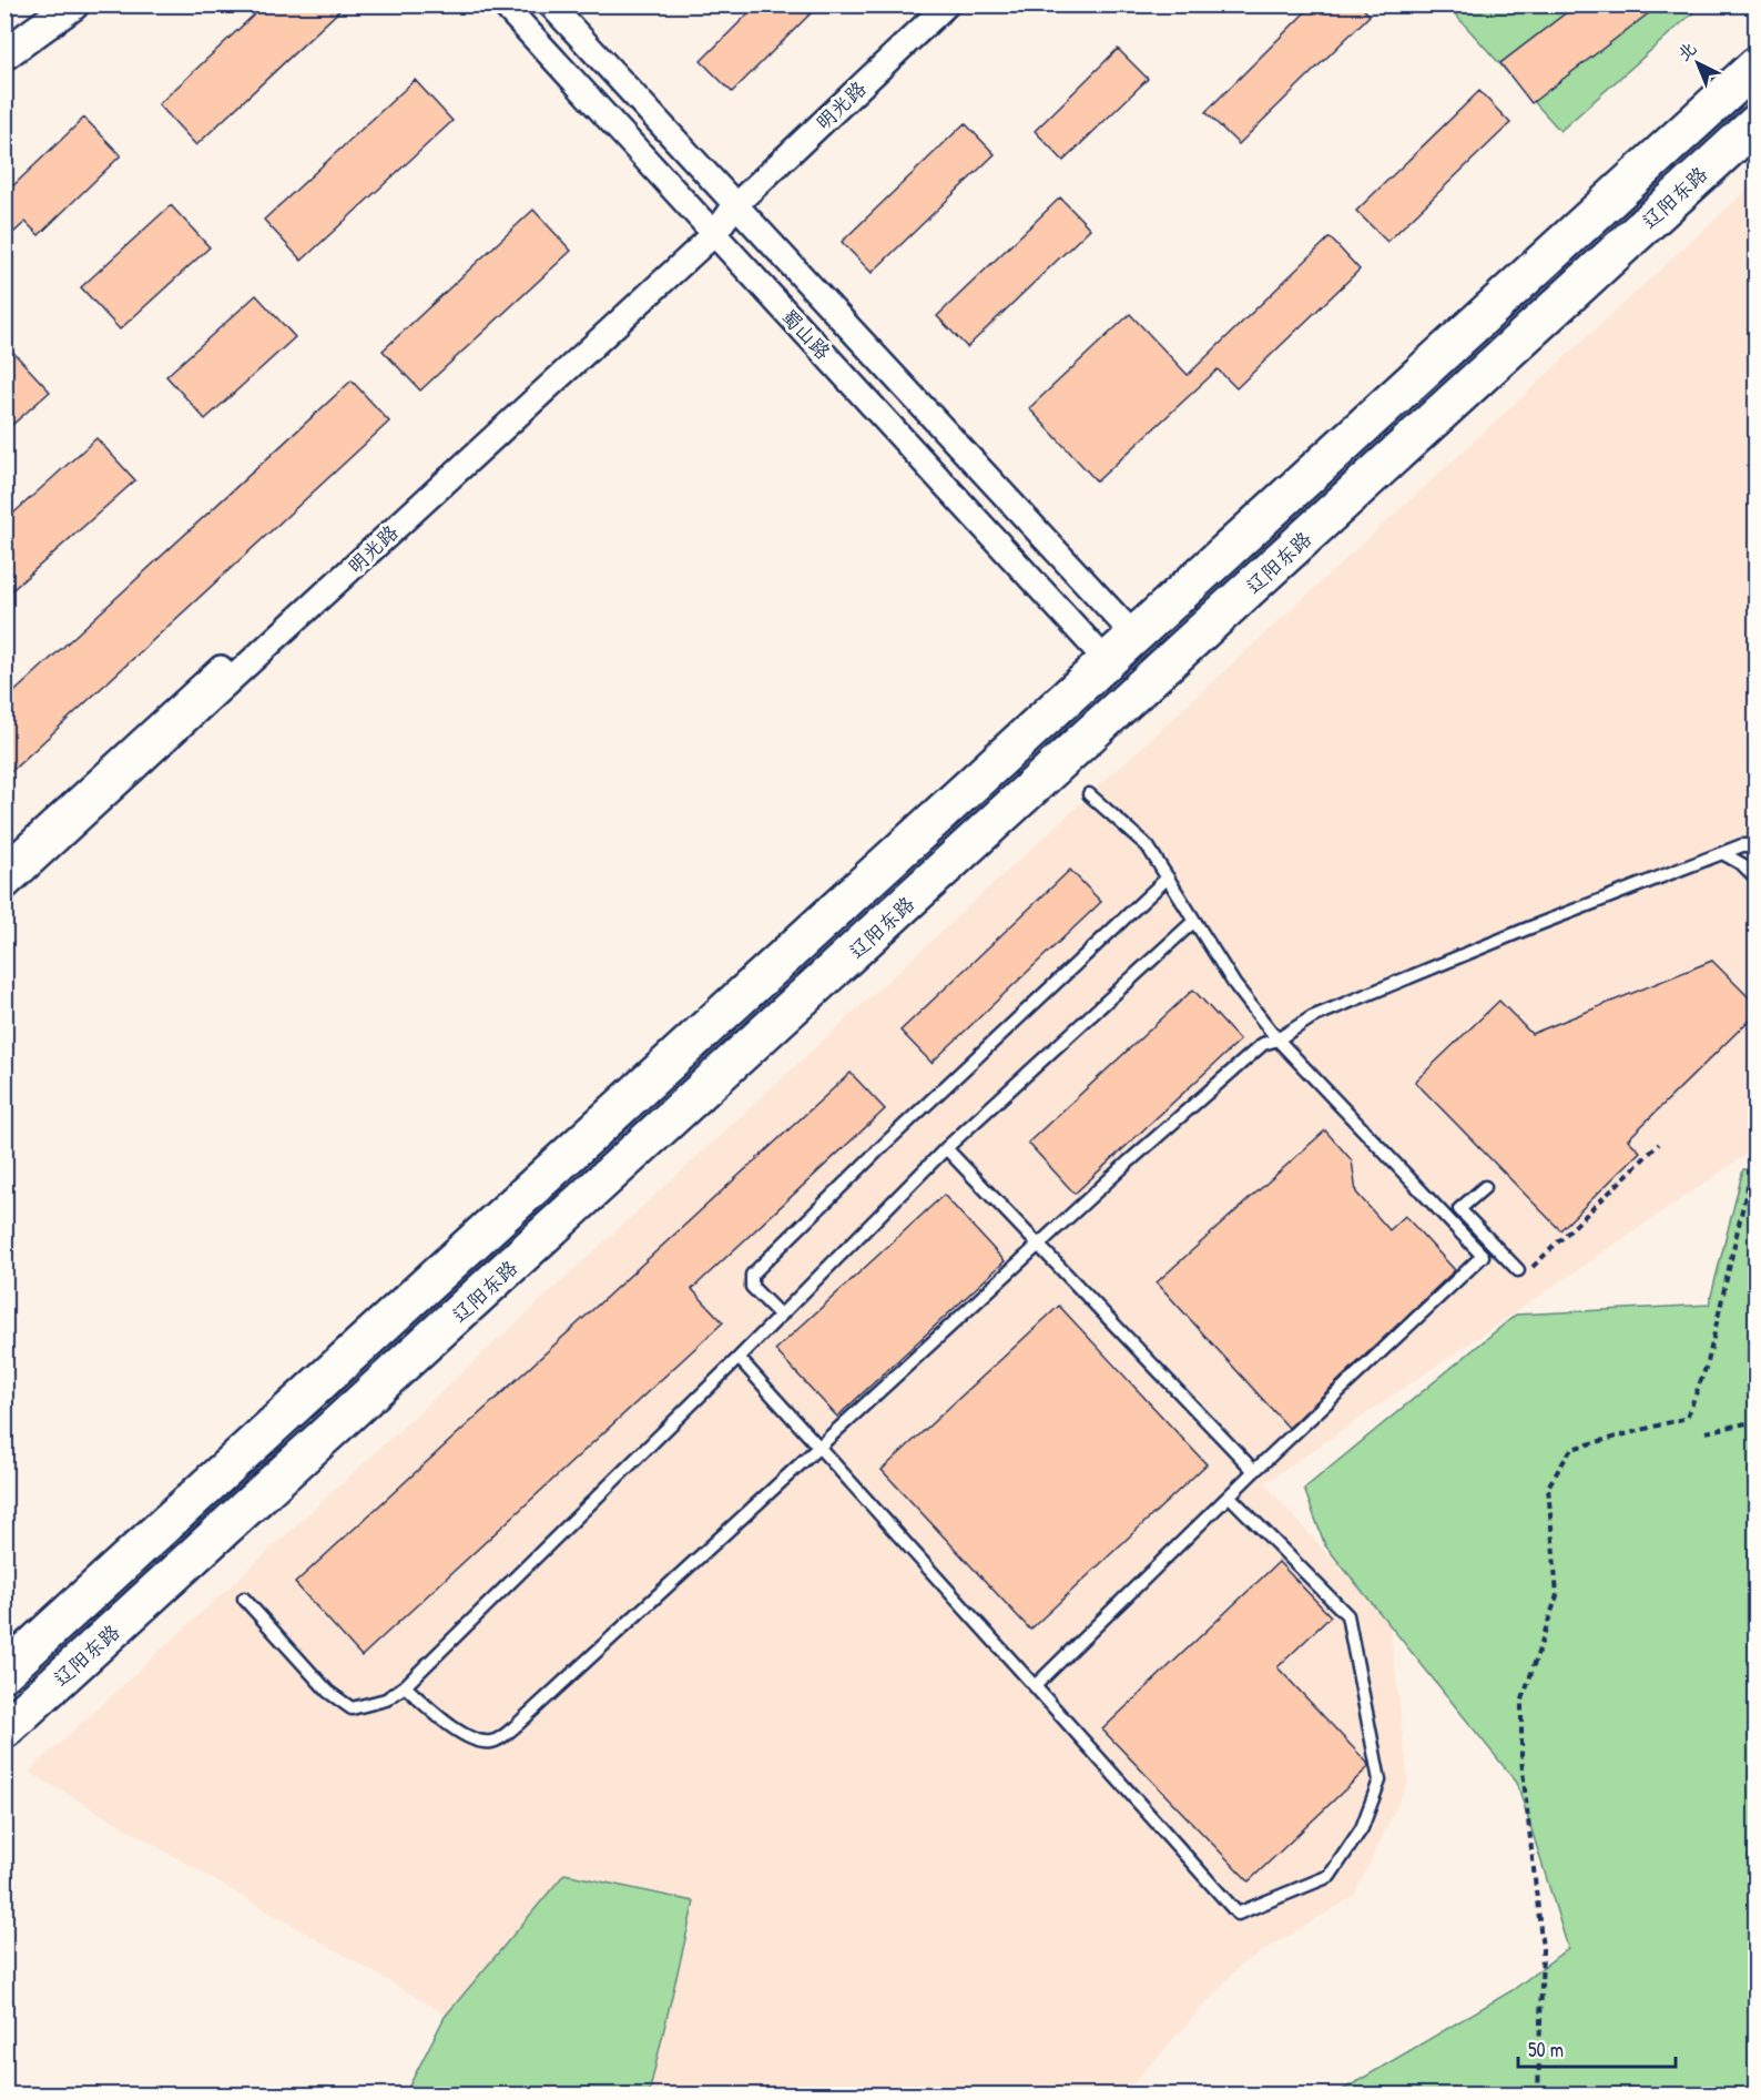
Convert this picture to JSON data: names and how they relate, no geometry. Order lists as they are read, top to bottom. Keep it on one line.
{"streets":{"main road":["辽阳东路"],"street":["明光路","蜀山路"]},"crossings":[["明光路","蜀山路"],["辽阳东路","蜀山路"]],"scale_bar":"50 m","north":"top left"}
